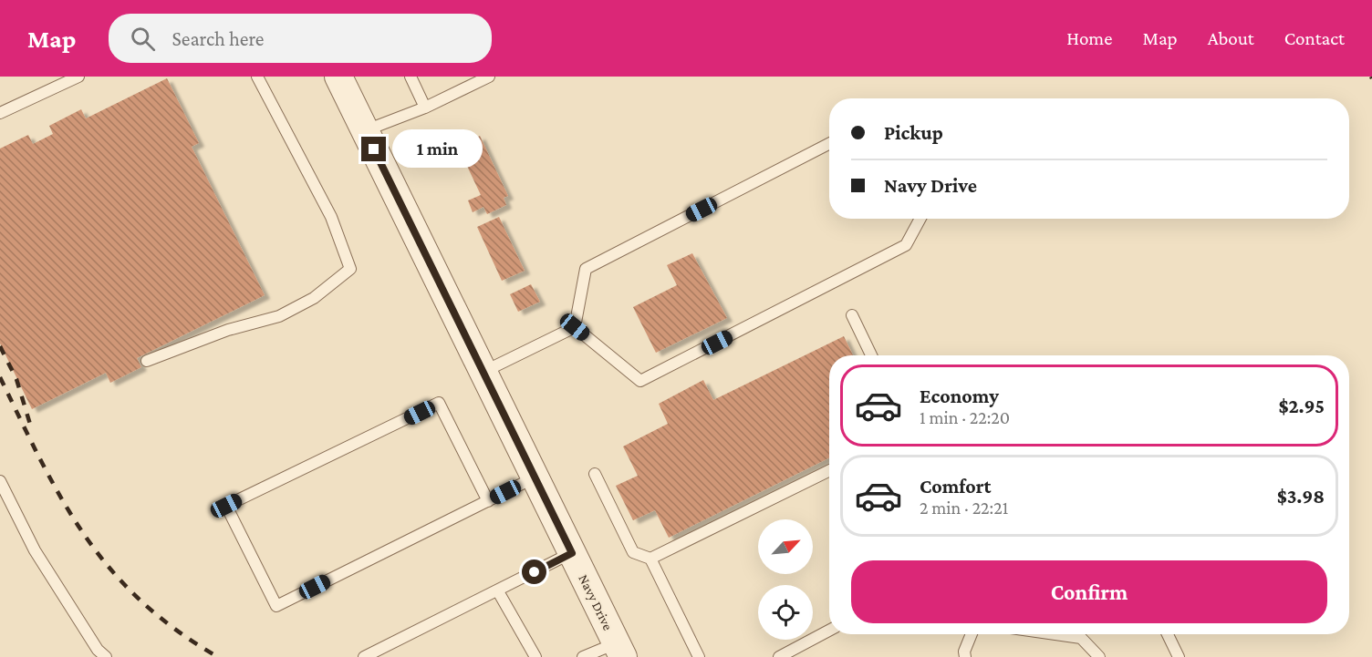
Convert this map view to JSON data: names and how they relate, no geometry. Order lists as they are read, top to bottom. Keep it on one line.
{"streets":{"street":["Navy Drive"]},"north":"top right","page":{"header":"Map","search":"Search here","nav":["Home","Map","About","Contact"],"banner":["Pickup","Navy Drive"],"bubble":"1 min","list":[{"name":"Economy","note":"1 min · 22:20","value":"$2.95"},{"name":"Comfort","note":"2 min · 22:21","value":"$3.98"}],"buttons":"Confirm"}}
